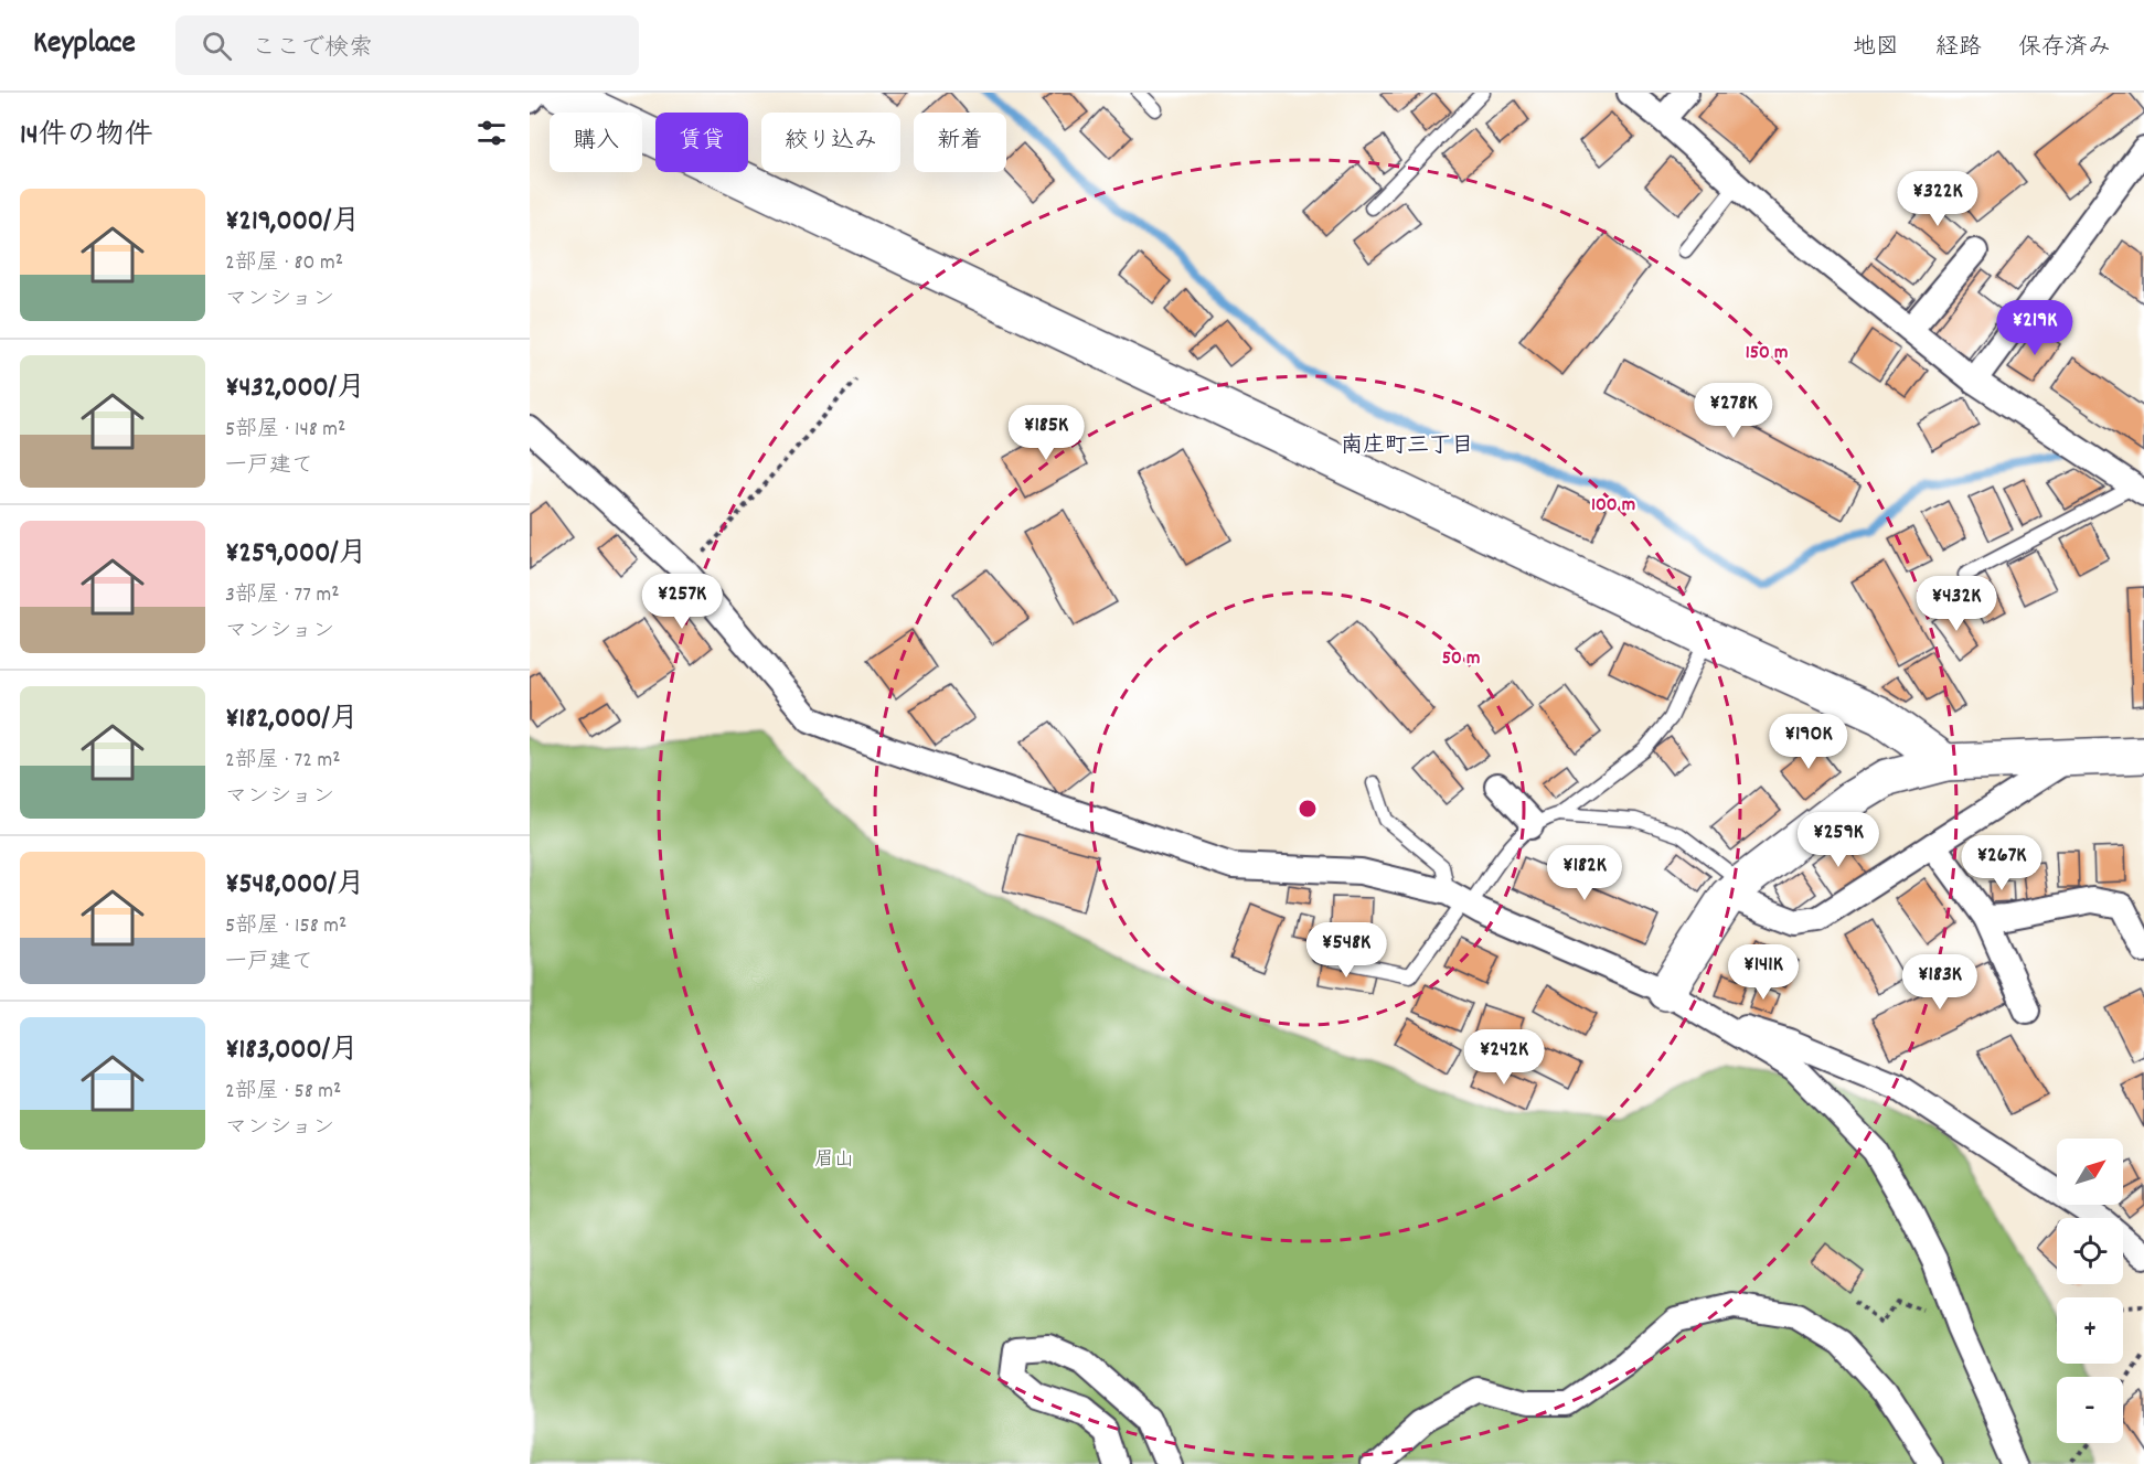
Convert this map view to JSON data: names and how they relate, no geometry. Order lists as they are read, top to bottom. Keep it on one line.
{"districts":["南庄町三丁目"],"parks":["眉山"],"north":"top right","page":{"header":"Keyplace","search":"ここで検索","nav":["地図","経路","保存済み"],"heading":"14件の物件","chip":["購入","賃貸","絞り込み","新着"],"price":["¥322K","¥219K","¥278K","¥185K","¥257K","¥432K","¥190K","¥259K","¥267K","¥182K","¥548K","¥141K","¥183K","¥242K"],"list":[{"name":"¥219,000/月","note":"2部屋 · 80 m² · マンション"},{"name":"¥432,000/月","note":"5部屋 · 148 m² · 一戸建て"},{"name":"¥259,000/月","note":"3部屋 · 77 m² · マンション"},{"name":"¥182,000/月","note":"2部屋 · 72 m² · マンション"},{"name":"¥548,000/月","note":"5部屋 · 158 m² · 一戸建て"},{"name":"¥183,000/月","note":"2部屋 · 58 m² · マンション"}],"map_buttons":["+","−"]},"rings":["150 m","100 m","50 m"]}
